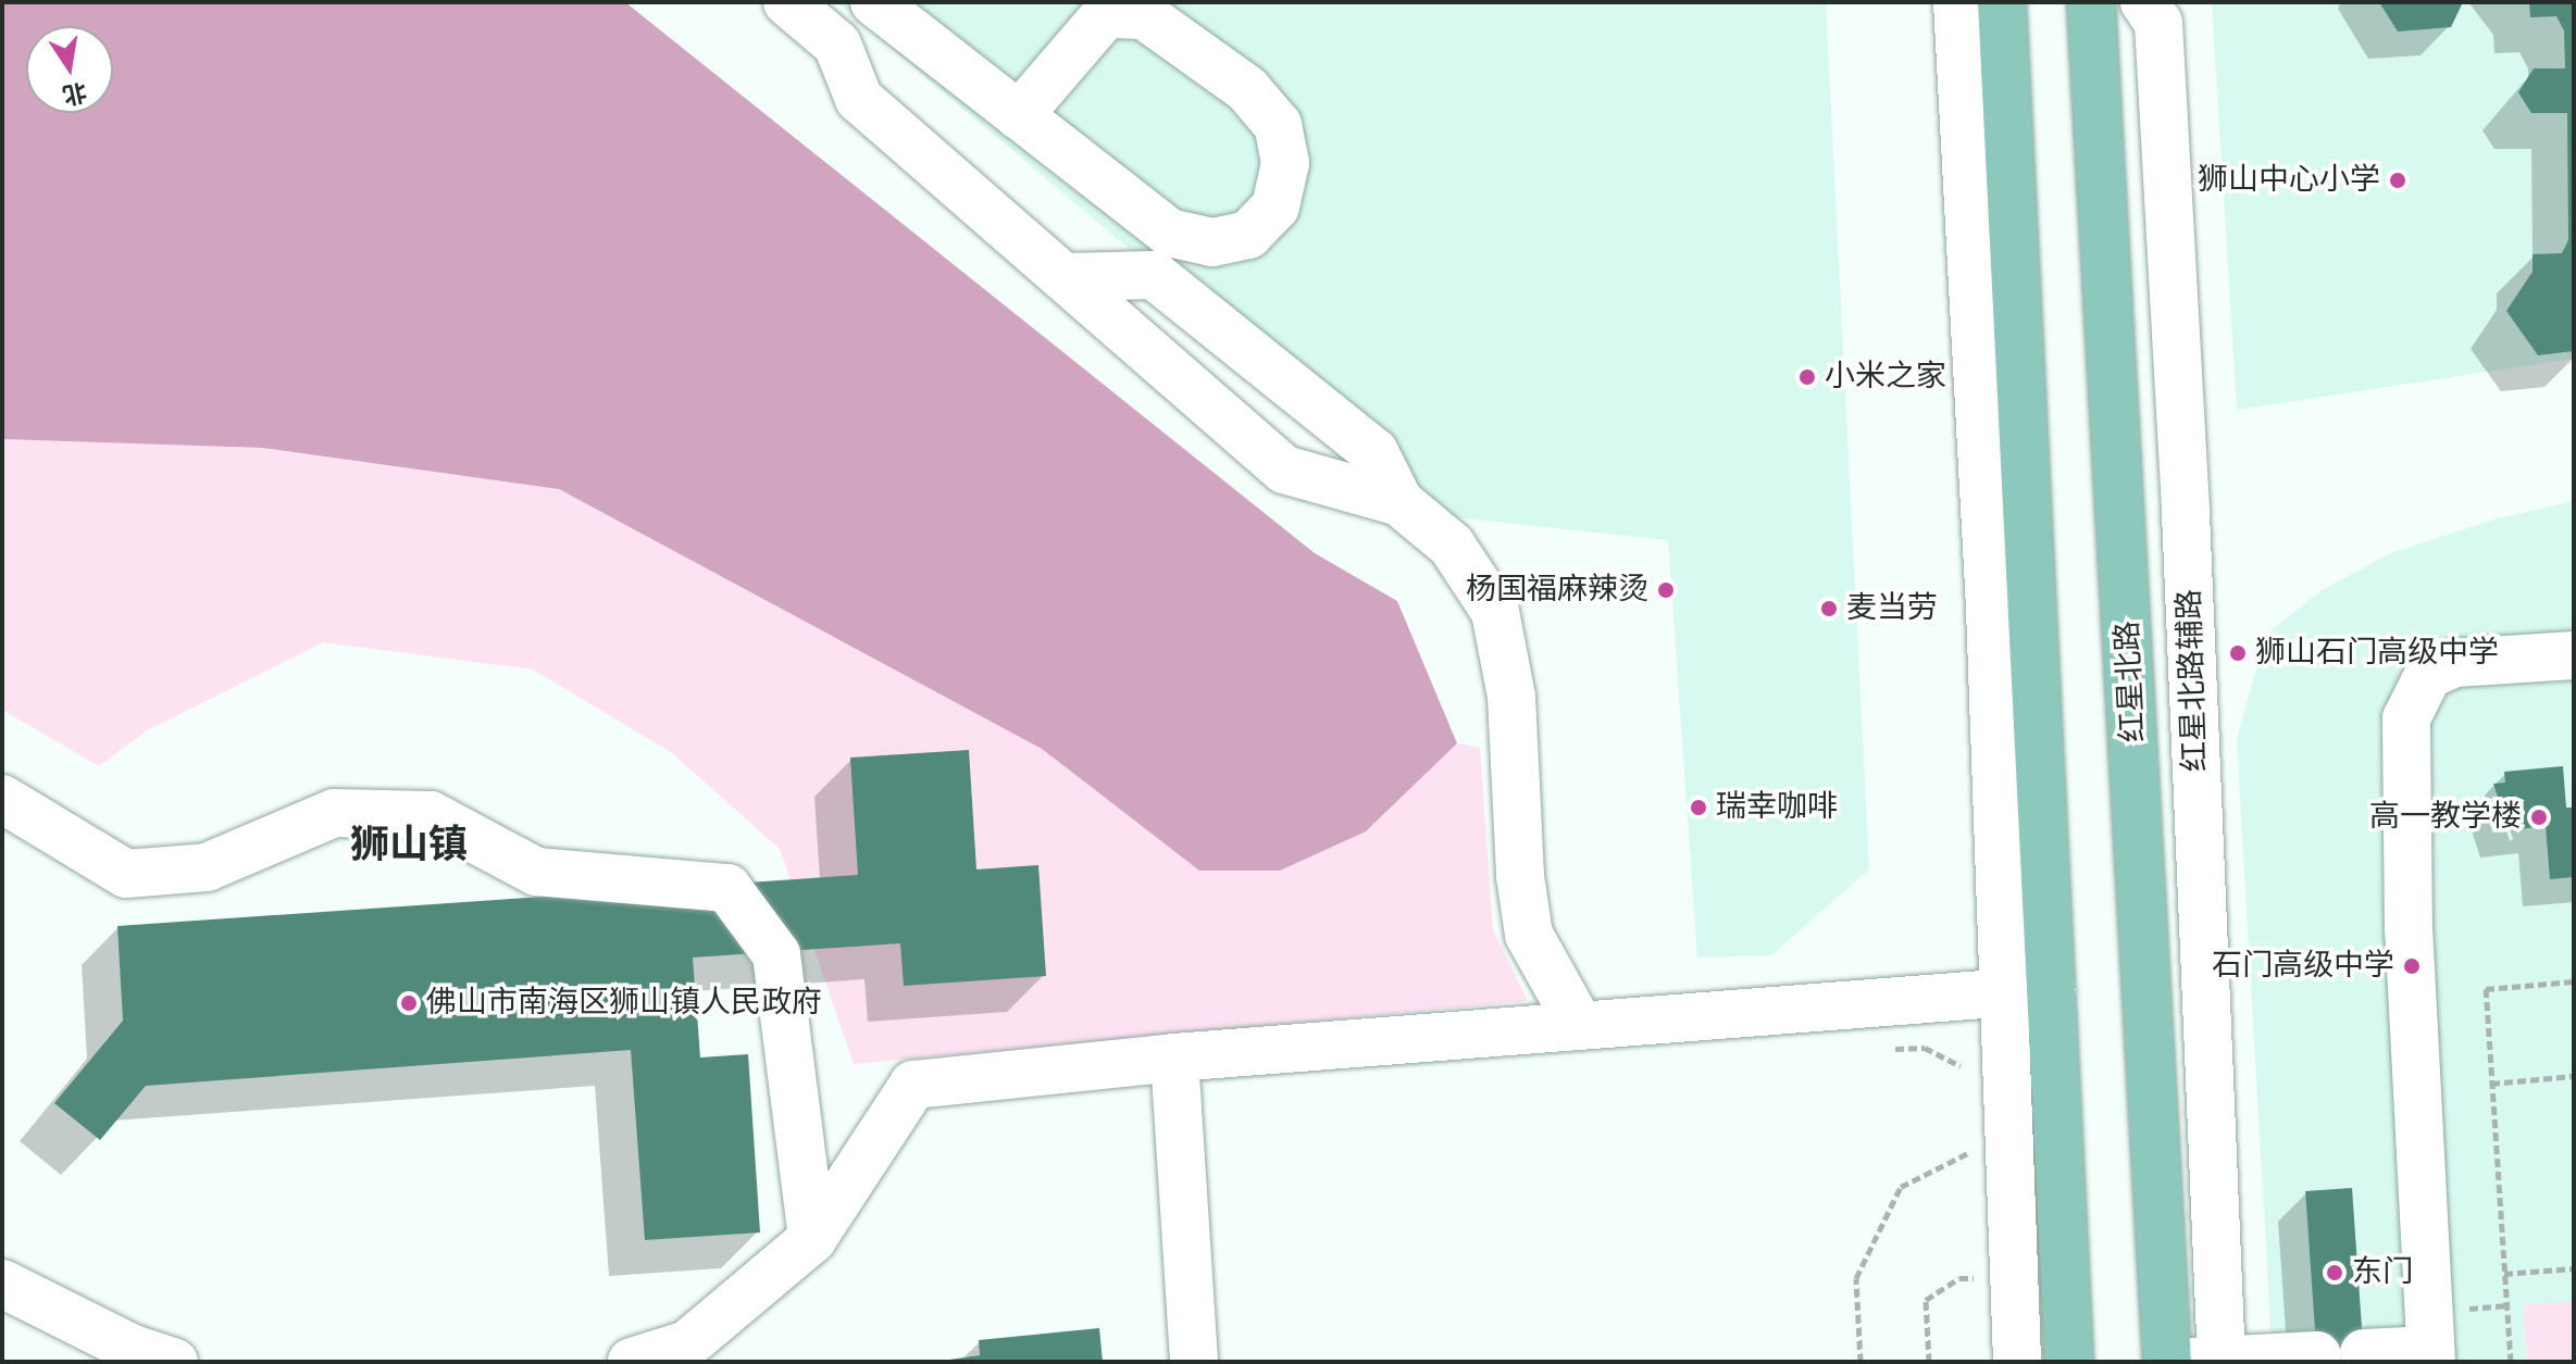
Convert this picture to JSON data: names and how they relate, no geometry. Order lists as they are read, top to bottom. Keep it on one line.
{"streets":{"main road":["红星北路"],"street":["红星北路辅路"]},"districts":["狮山镇"],"places":["狮山中心小学","小米之家","杨国福麻辣烫","麦当劳","狮山石门高级中学","瑞幸咖啡","高一教学楼","石门高级中学","佛山市南海区狮山镇人民政府","东门"],"north":"bottom"}
